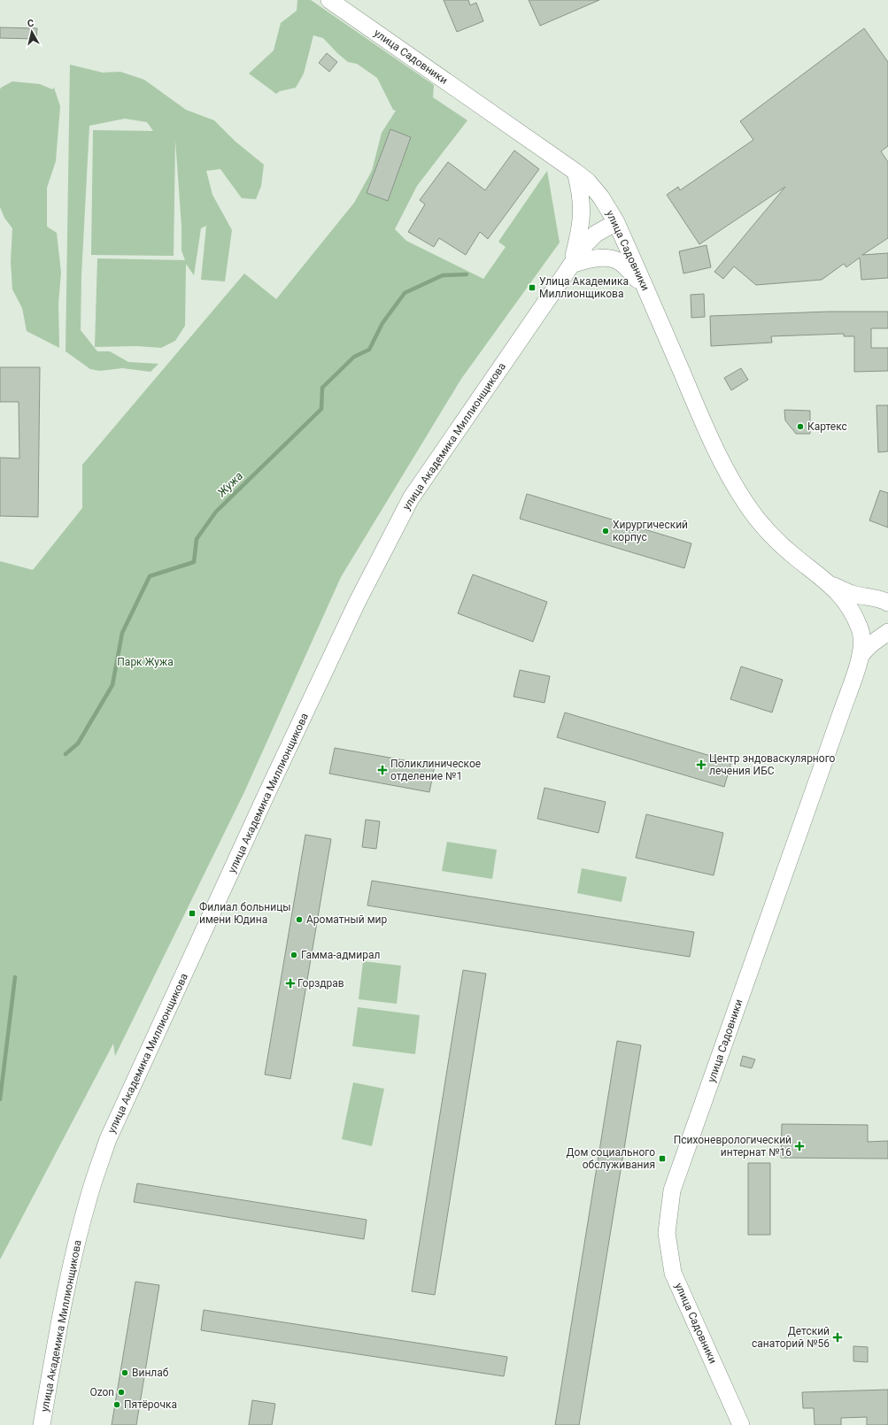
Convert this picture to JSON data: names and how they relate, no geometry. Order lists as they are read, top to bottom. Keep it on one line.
{"streets":{"street":["улица Садовники","улица Академика Миллионщикова"]},"crossings":[["улица Садовники","улица Академика Миллионщикова"]],"water":["Жужа"],"parks":["Парк Жужа"],"places":{"transit":["Улица Академика Миллионщикова","Филиал больницы имени Юдина","Дом социального обслуживания"],"other":["Картекс","Хирургический корпус","Ароматный мир","Гамма-адмирал","Винлаб","Ozon","Пятёрочка"],"health":["Центр эндоваскулярного лечения ИБС","Поликлиническое отделение №1","Горздрав","Психоневрологический интернат №16","Детский санаторий №56"]},"north":"top"}
